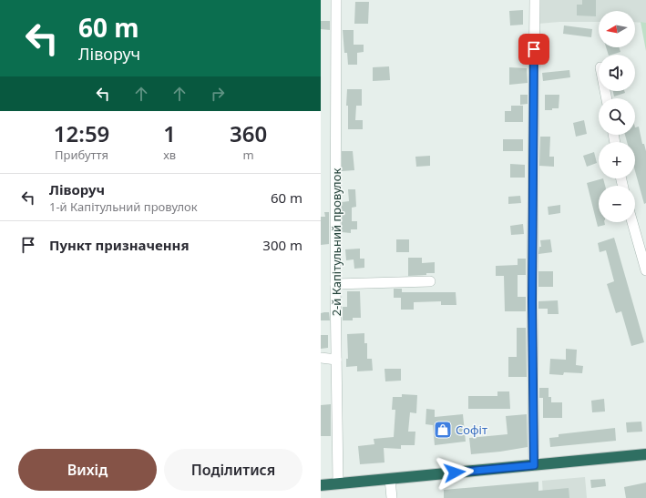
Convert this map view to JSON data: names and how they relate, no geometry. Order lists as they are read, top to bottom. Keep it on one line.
{"streets":{"street":["2-й Капітульний провулок"]},"places":{"shop":["Софіт"]},"north":"left","page":{"turn":["60 m","Ліворуч"],"map_buttons":["+","−"],"eta":["12:59","Прибуття","1","хв","360","m"],"list":[{"name":"Ліворуч","note":"1-й Капітульний провулок","value":"60 m"},{"name":"Пункт призначення","value":"300 m"}],"buttons":["Вихід","Поділитися"]}}
